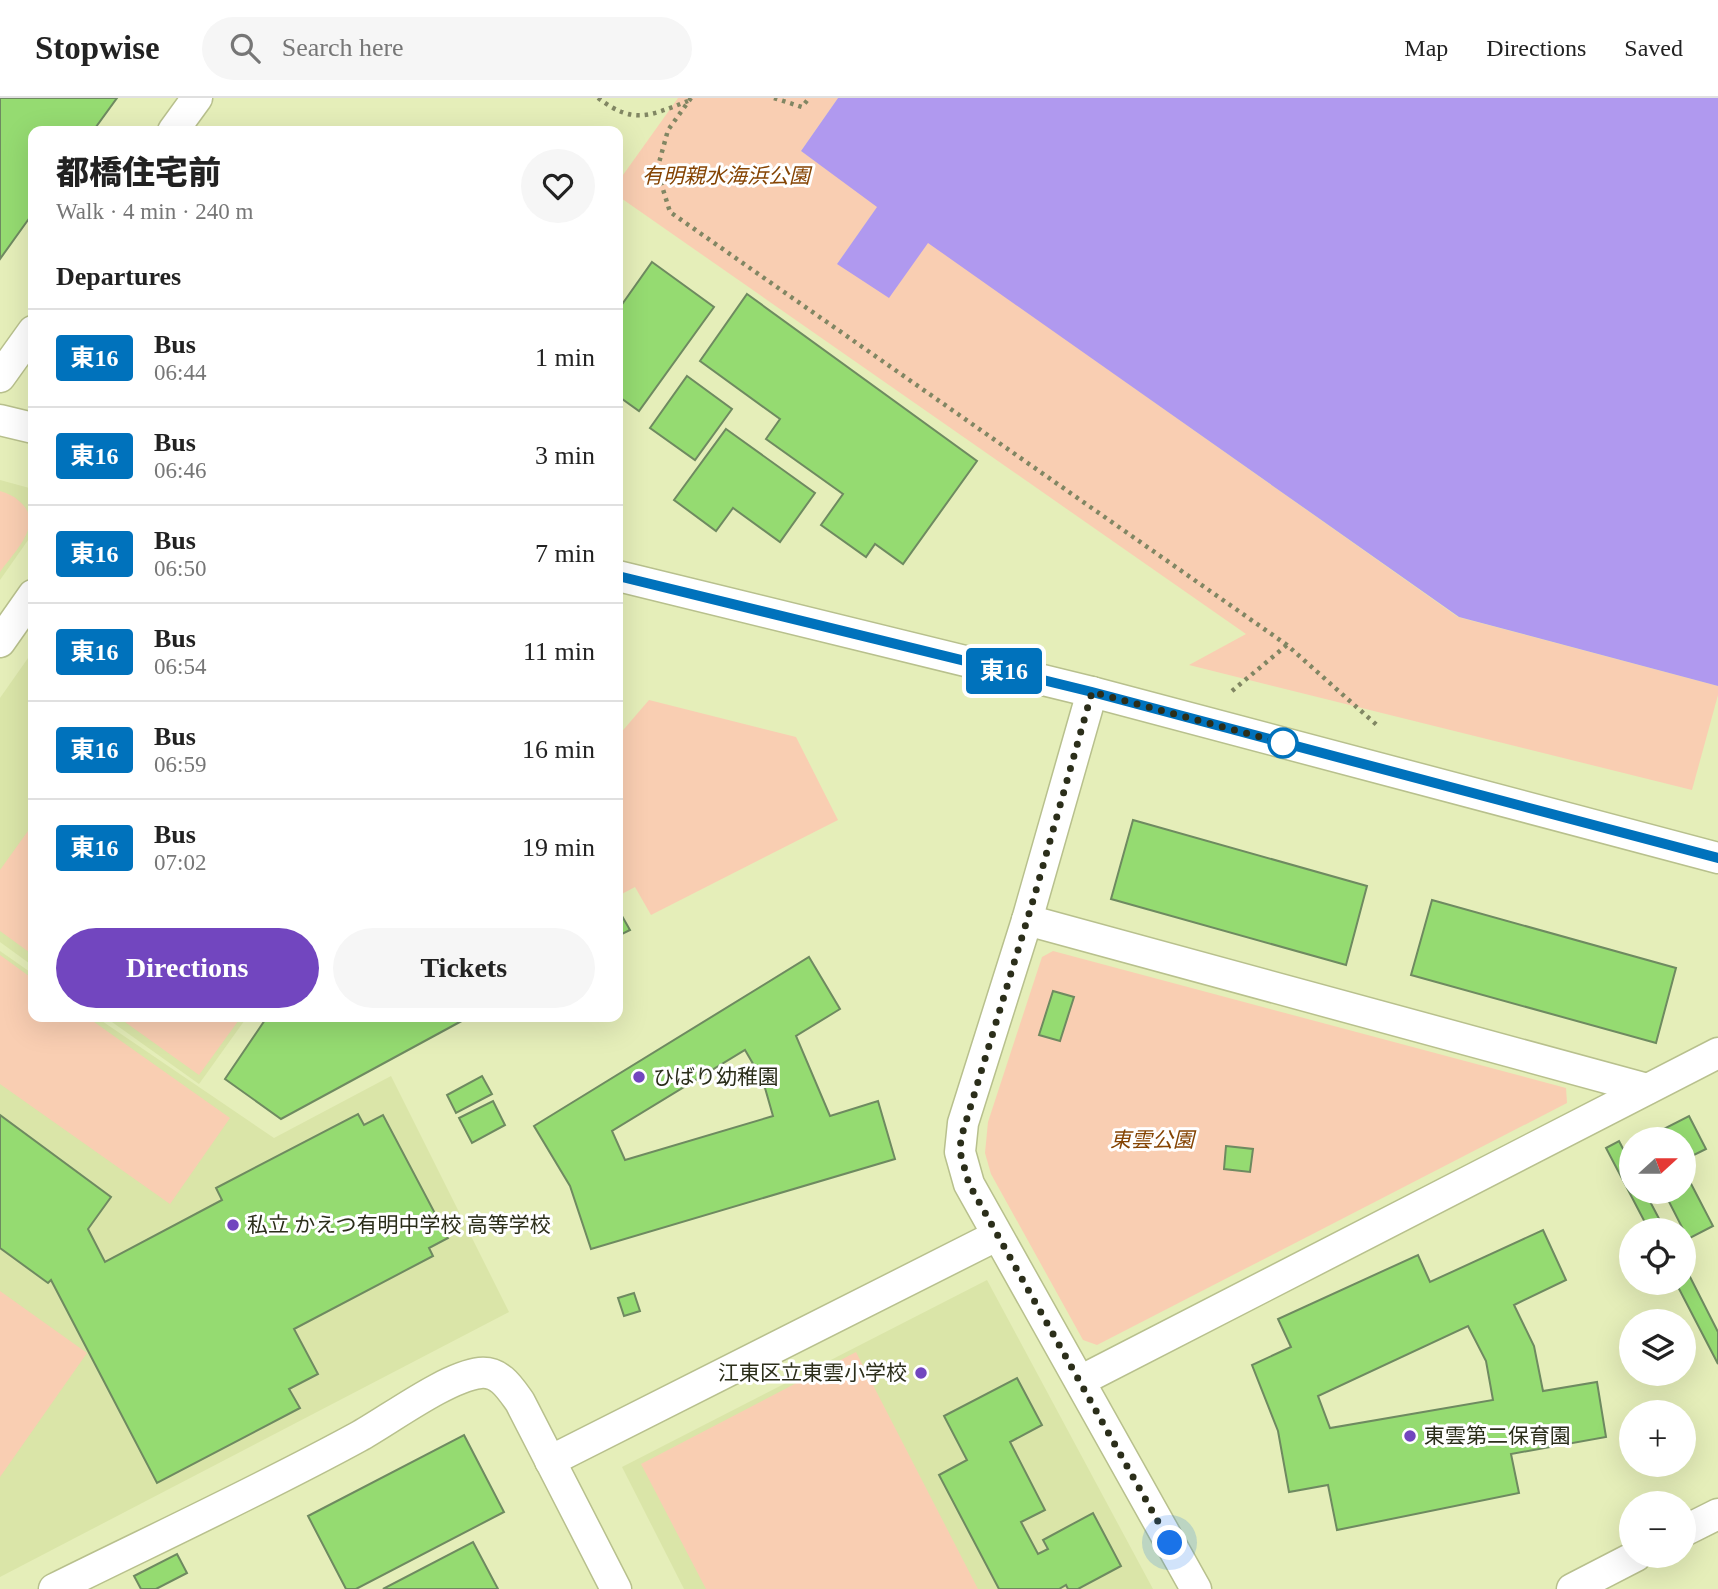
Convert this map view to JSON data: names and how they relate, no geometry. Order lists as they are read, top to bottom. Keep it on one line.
{"parks":["有明親水海浜公園","東雲公園"],"places":["ひばり幼稚園","私立 かえつ有明中学校 高等学校","江東区立東雲小学校","東雲第二保育園"],"lines":["bus line 東16"],"north":"right","page":{"header":"Stopwise","search":"Search here","nav":["Map","Directions","Saved"],"on_map":"東16","heading":[["都橋住宅前","Walk · 4 min · 240 m"],"Departures"],"list":[{"mark":"東16","name":"Bus","note":"06:44","value":"1 min"},{"mark":"東16","name":"Bus","note":"06:46","value":"3 min"},{"mark":"東16","name":"Bus","note":"06:50","value":"7 min"},{"mark":"東16","name":"Bus","note":"06:54","value":"11 min"},{"mark":"東16","name":"Bus","note":"06:59","value":"16 min"},{"mark":"東16","name":"Bus","note":"07:02","value":"19 min"}],"buttons":["Directions","Tickets"],"map_buttons":["+","−"]}}
